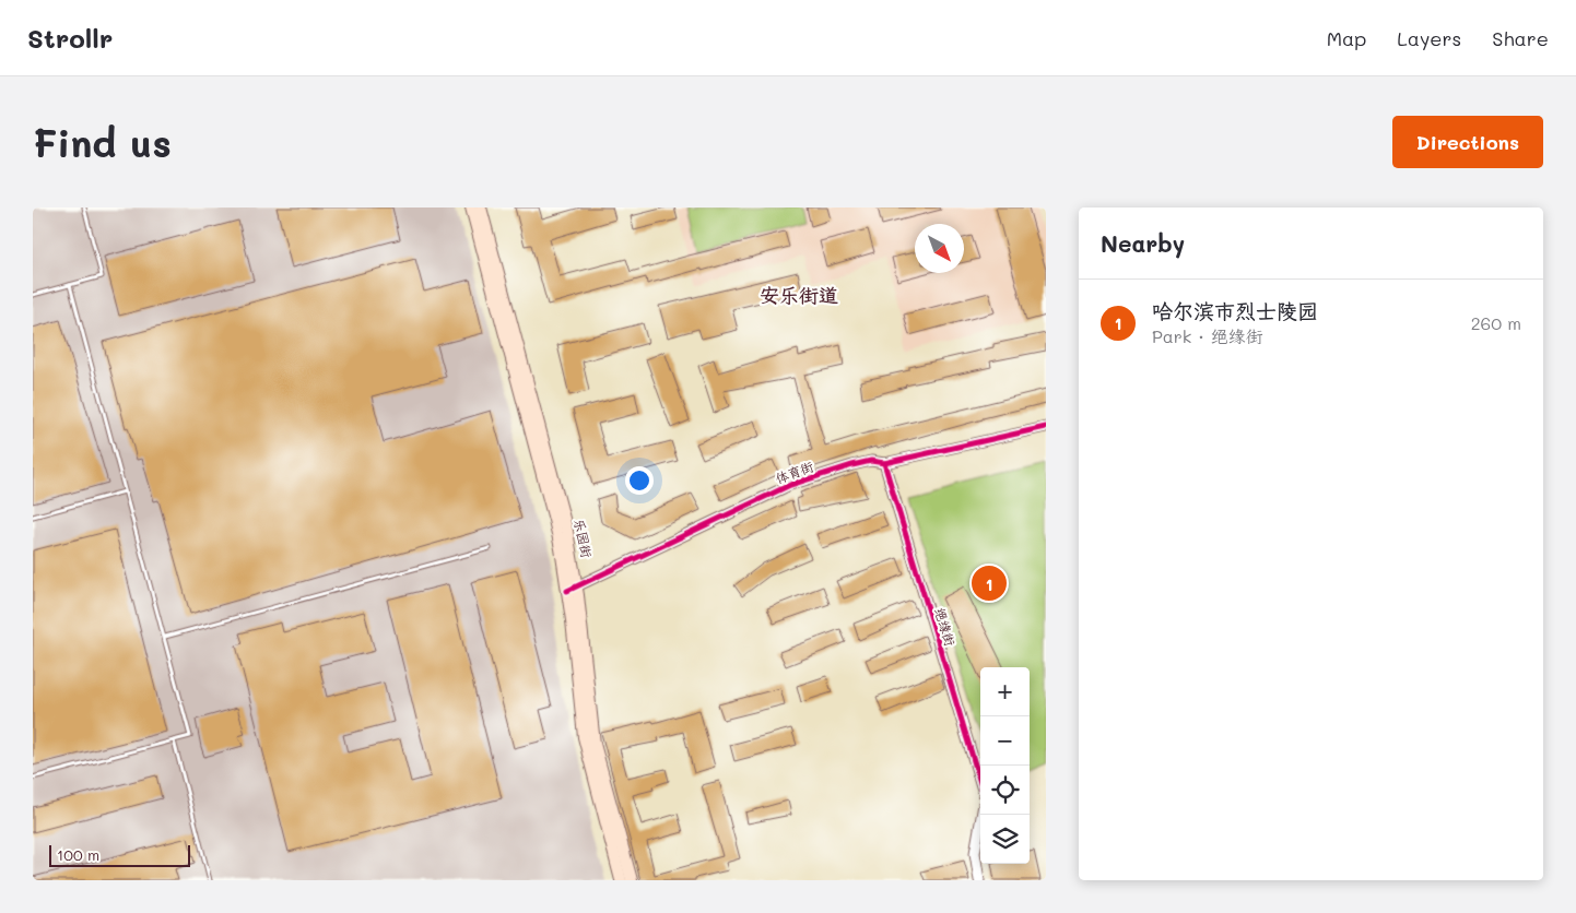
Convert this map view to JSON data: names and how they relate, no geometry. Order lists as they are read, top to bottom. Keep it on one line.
{"streets":{"main road":["乐园街"],"street":["体育街","绝缘街"]},"crossings":[["体育街","乐园街"],["体育街","绝缘街"]],"districts":["安乐街道"],"scale_bar":"100 m","north":"bottom right","page":{"header":"Strollr","nav":["Map","Layers","Share"],"buttons":"Directions","title":"Find us","heading":"Nearby","list":[{"mark":"1","name":"哈尔滨市烈士陵园","note":"Park · 绝缘街","value":"260 m"}],"pins":"1","map_buttons":["+","−"],"scale":"100 m"}}
